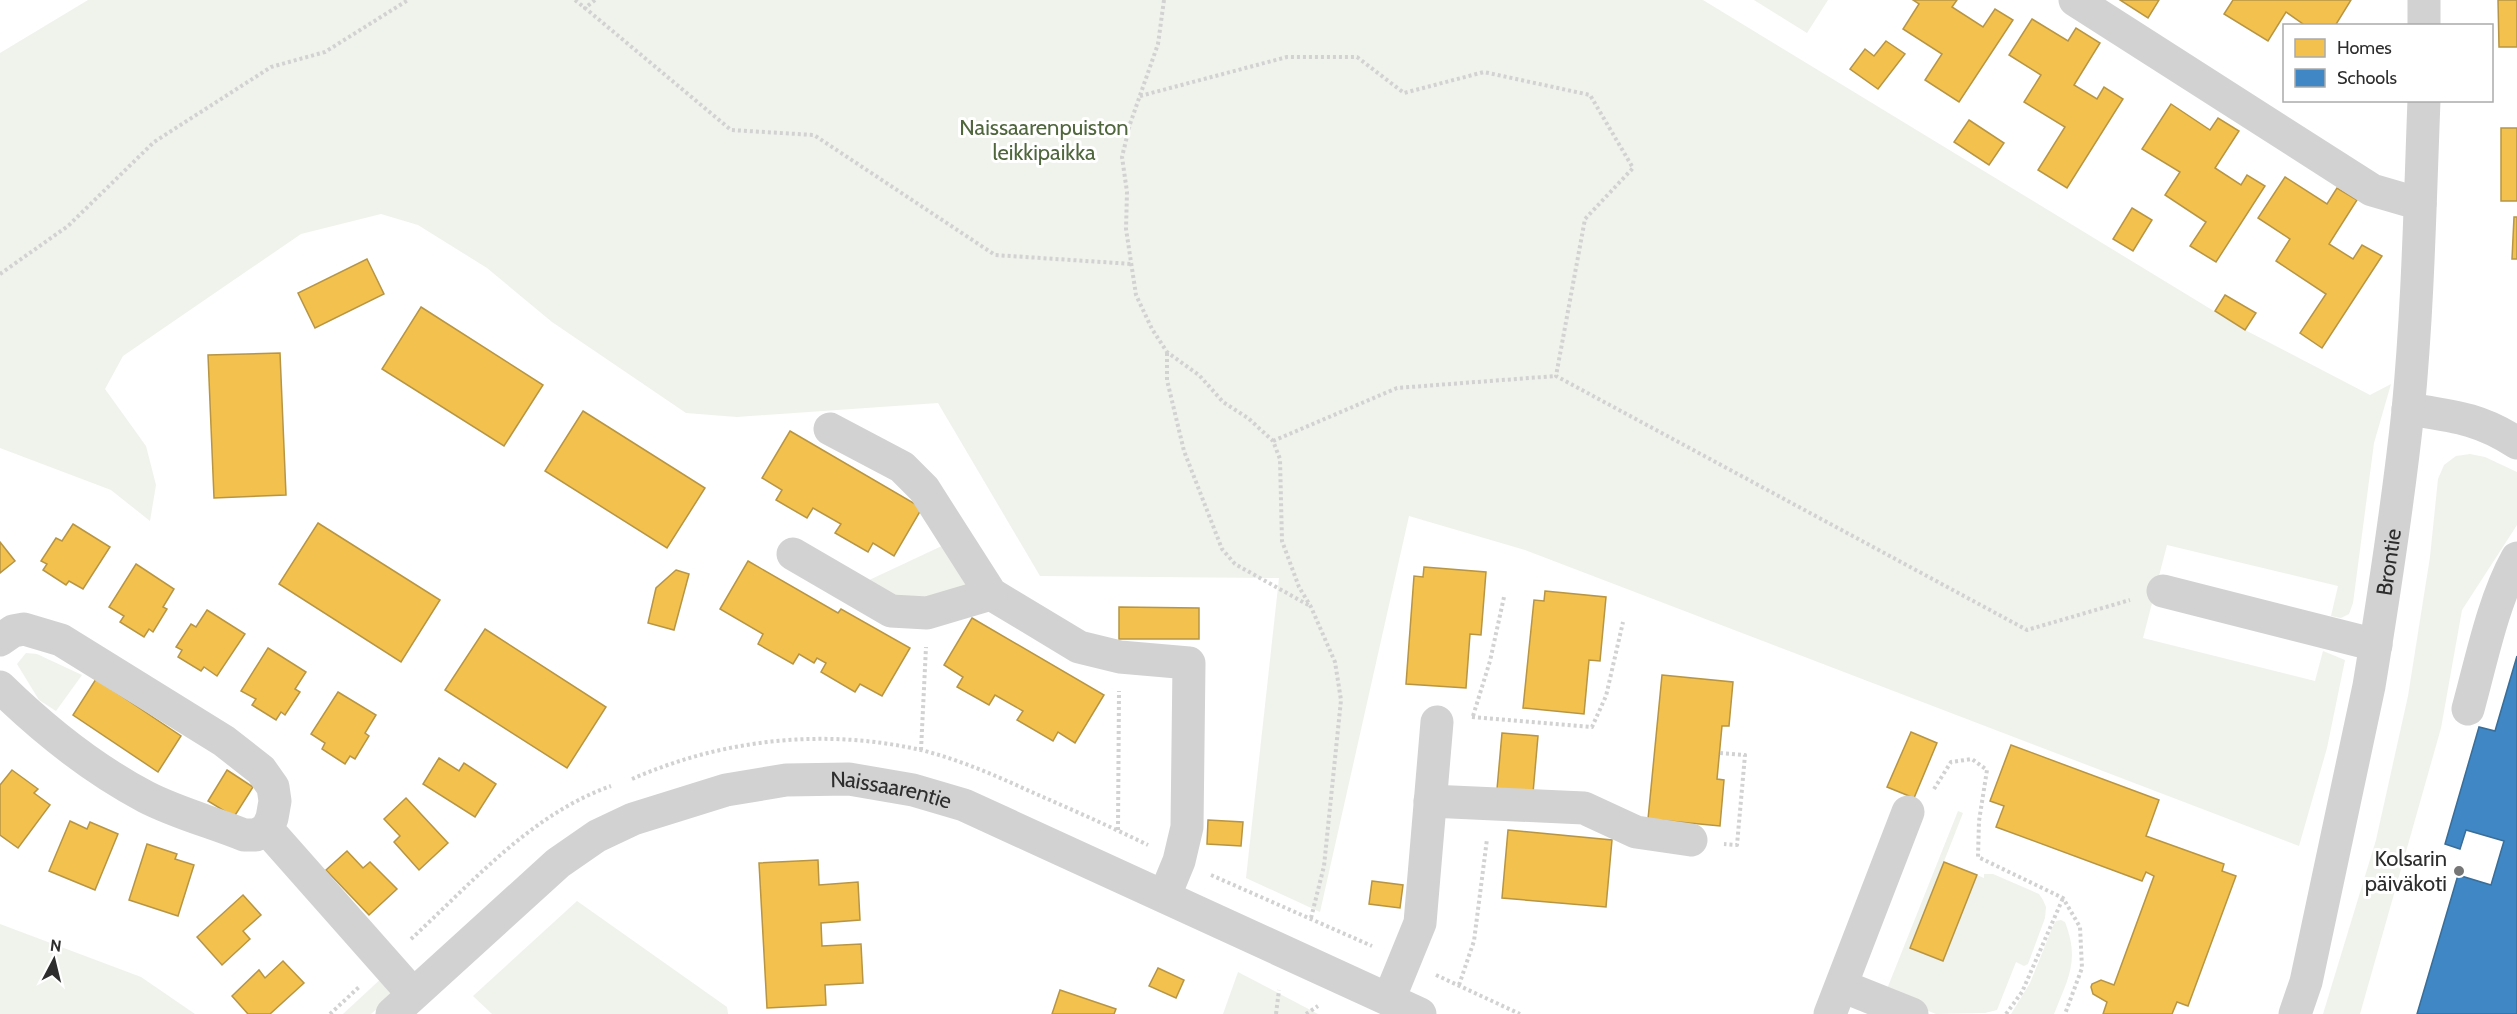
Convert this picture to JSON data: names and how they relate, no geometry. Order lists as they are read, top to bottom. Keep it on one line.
{"streets":{"street":["Brontie","Naissaarentie"]},"parks":["Naissaarenpuiston leikkipaikka"],"places":["Kolsarin päiväkoti"],"legend":["Homes","Schools"],"north":"top"}
